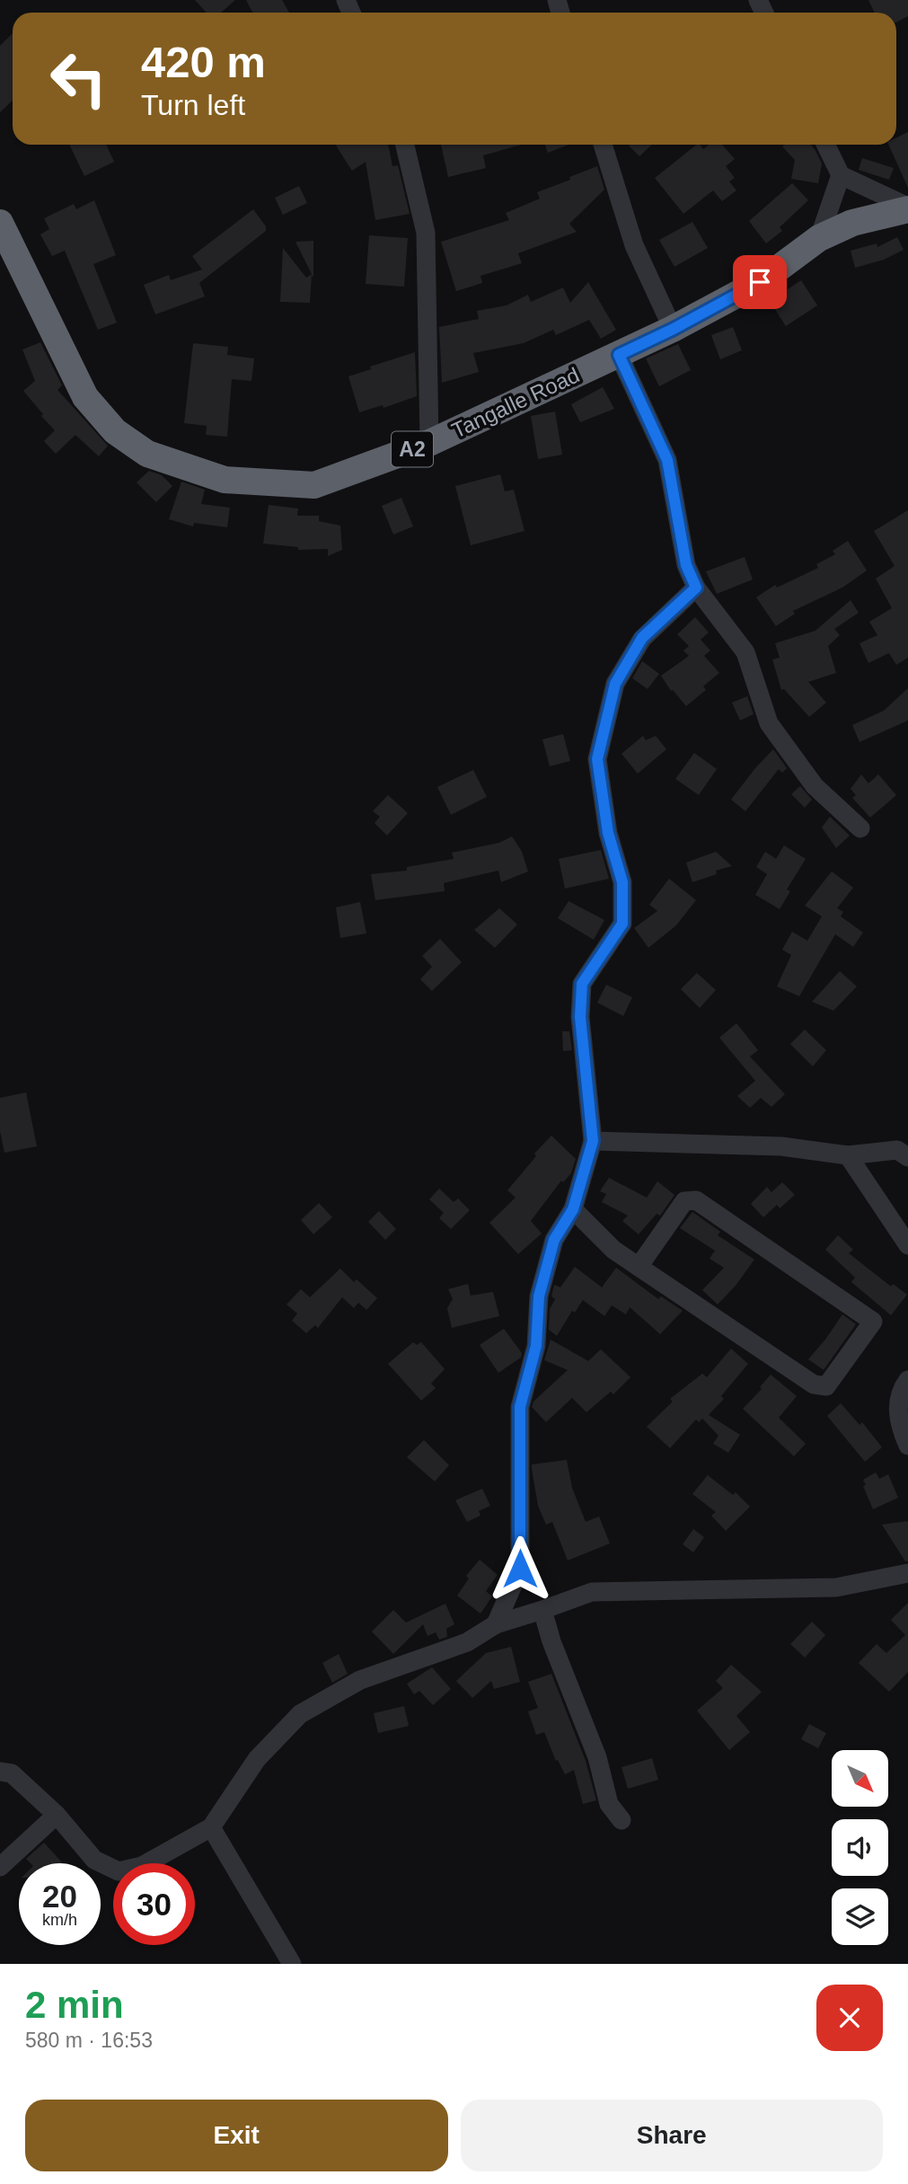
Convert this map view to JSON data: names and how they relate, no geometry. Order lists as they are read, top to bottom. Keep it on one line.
{"streets":{"highway":["Tangalle Road","A2"]},"north":"bottom right","page":{"turn":["420 m","Turn left"],"speed":"20 km/h","limit":"30","heading":["2 min","580 m · 16:53"],"buttons":["Exit","Share"]}}
